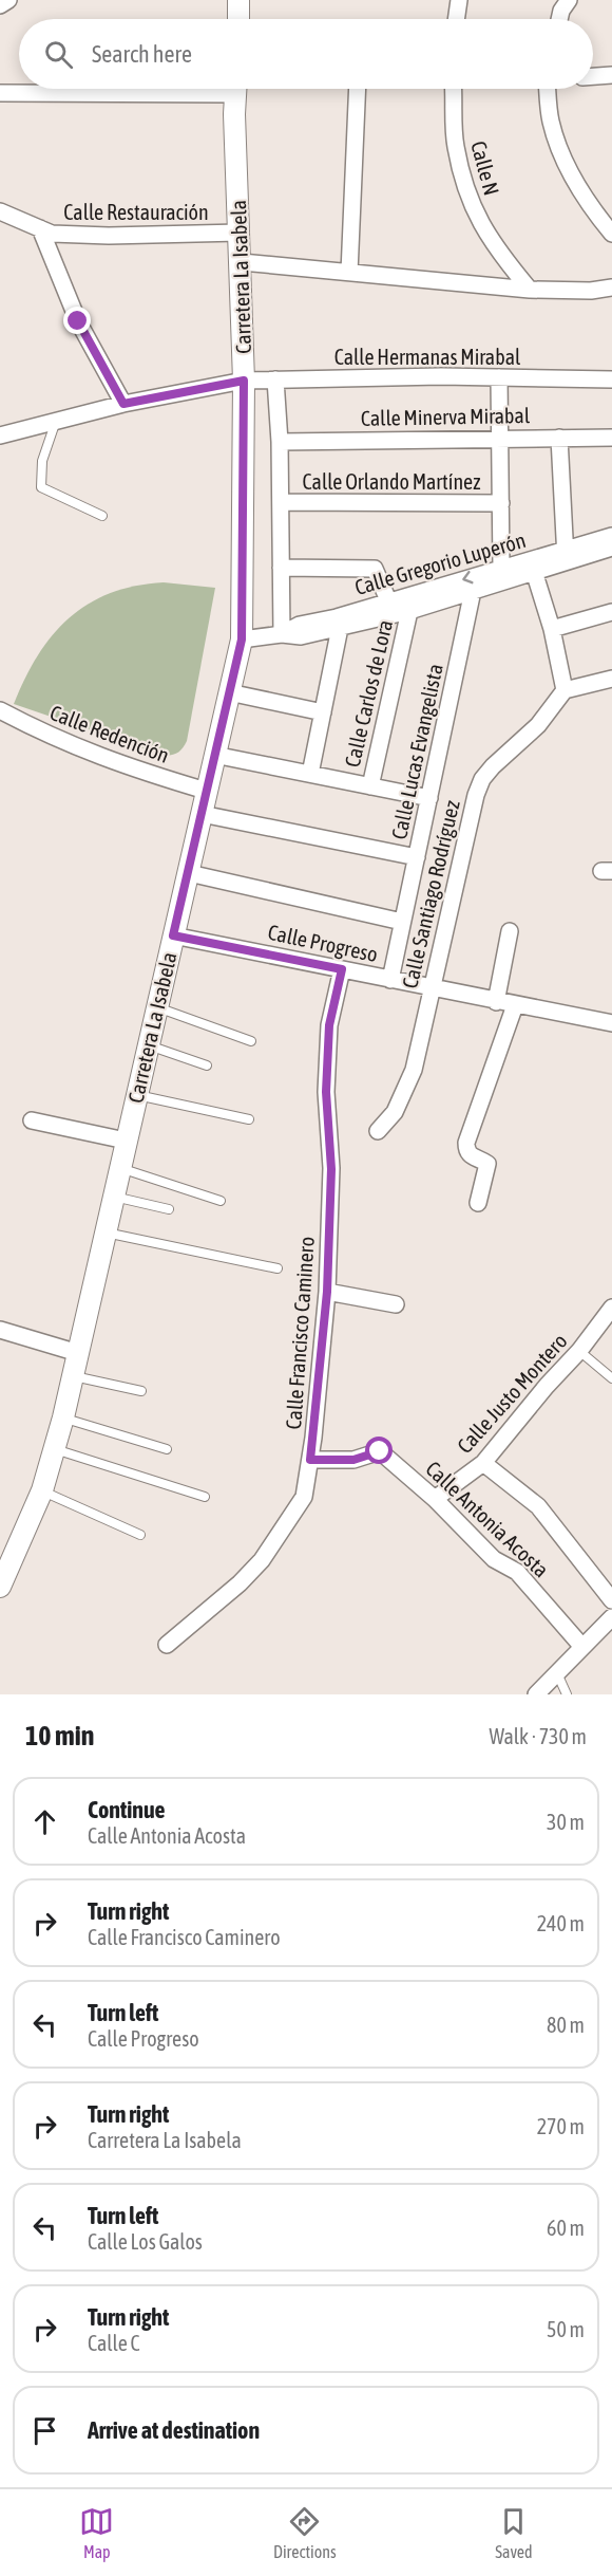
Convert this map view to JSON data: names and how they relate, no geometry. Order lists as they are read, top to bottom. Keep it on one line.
{"streets":{"main road":["Carretera La Isabela"],"street":["Calle N","Calle Restauración","Calle Hermanas Mirabal","Calle Minerva Mirabal","Calle Orlando Martínez","Calle Gregorio Luperón","Calle Carlos de Lora","Calle Redención","Calle Lucas Evangelista","Calle Santiago Rodríguez","Calle Progreso","Calle Francisco Caminero","Calle Justo Montero","Calle Antonia Acosta"]},"crossings":[["Calle Restauración","Carretera La Isabela"],["Carretera La Isabela","Calle Hermanas Mirabal"],["Carretera La Isabela","Calle Gregorio Luperón"],["Carretera La Isabela","Calle Redención"],["Carretera La Isabela","Calle Progreso"],["Calle Gregorio Luperón","Calle Carlos de Lora"],["Calle Gregorio Luperón","Calle Lucas Evangelista"],["Calle Lucas Evangelista","Calle Progreso"],["Calle Santiago Rodríguez","Calle Progreso"],["Calle Progreso","Calle Francisco Caminero"],["Calle Francisco Caminero","Calle Antonia Acosta"],["Calle Justo Montero","Calle Antonia Acosta"]],"page":{"search":"Search here","heading":["10 min","Walk · 730 m"],"list":[["Continue","Calle Antonia Acosta","30 m"],["Turn right","Calle Francisco Caminero","240 m"],["Turn left","Calle Progreso","80 m"],["Turn right","Carretera La Isabela","270 m"],["Turn left","Calle Los Galos","60 m"],["Turn right","Calle C","50 m"],"Arrive at destination"],"nav":["Map","Directions","Saved"]}}
